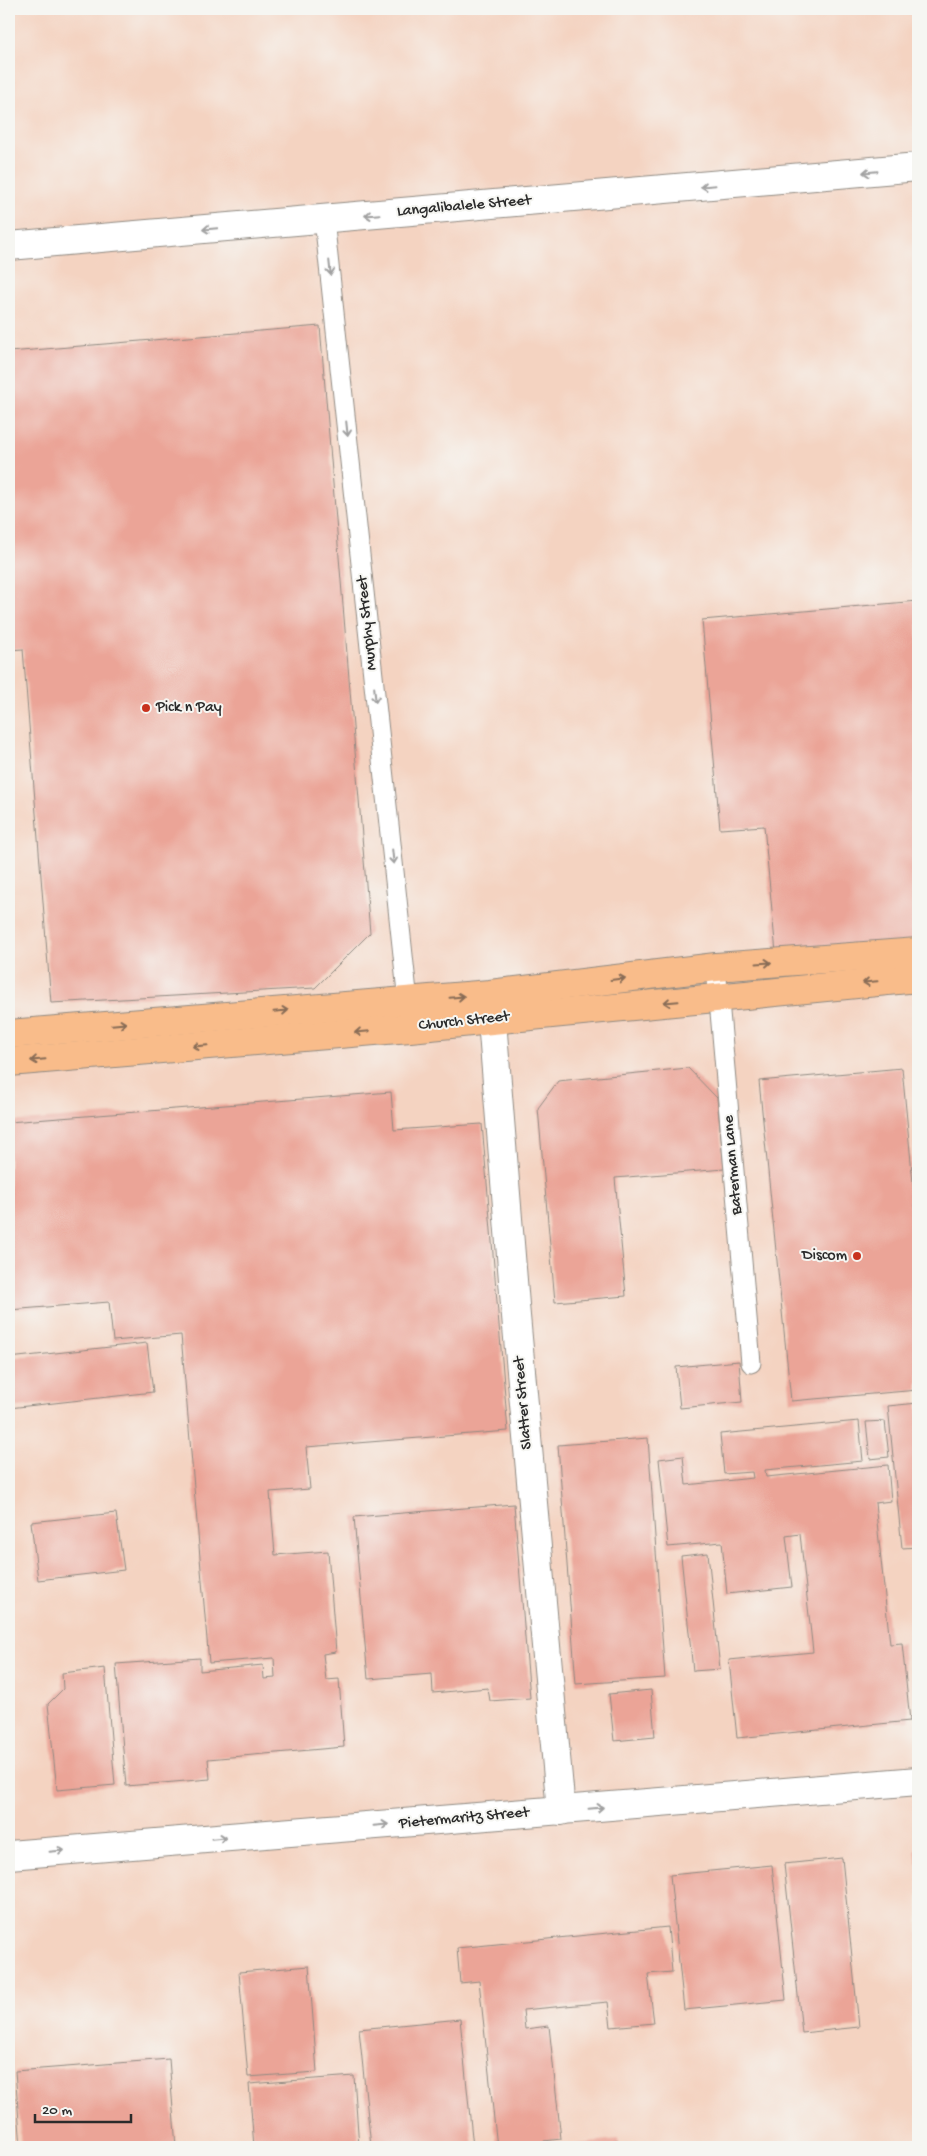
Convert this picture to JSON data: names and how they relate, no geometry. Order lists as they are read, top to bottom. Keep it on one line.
{"streets":{"main road":["Church Street"],"street":["Langalibalele Street","Slatter Street","Pietermaritz Street"],"lane":["Murphy Street","Baterman Lane"]},"crossings":[["Langalibalele Street","Murphy Street"],["Murphy Street","Church Street"],["Church Street","Baterman Lane"],["Church Street","Slatter Street"],["Slatter Street","Pietermaritz Street"]],"one_way":["Langalibalele Street","Murphy Street","Pietermaritz Street"],"places":["Pick n Pay","Discom"],"scale_bar":"20 m"}
